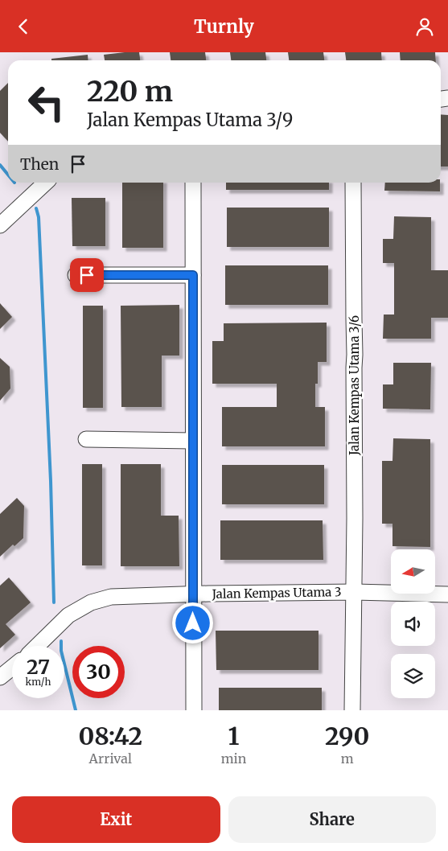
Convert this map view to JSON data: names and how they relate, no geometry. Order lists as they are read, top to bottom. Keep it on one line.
{"streets":{"street":["Jalan Kempas Utama 3/6","Jalan Kempas Utama 3"]},"crossings":[["Jalan Kempas Utama 3/6","Jalan Kempas Utama 3"]],"north":"left","page":{"header":"Turnly","turn":["220 m","Jalan Kempas Utama 3/9"],"then":"Then","speed":"27 km/h","limit":"30","eta":["08:42","Arrival","1","min","290","m"],"buttons":["Exit","Share"]}}
